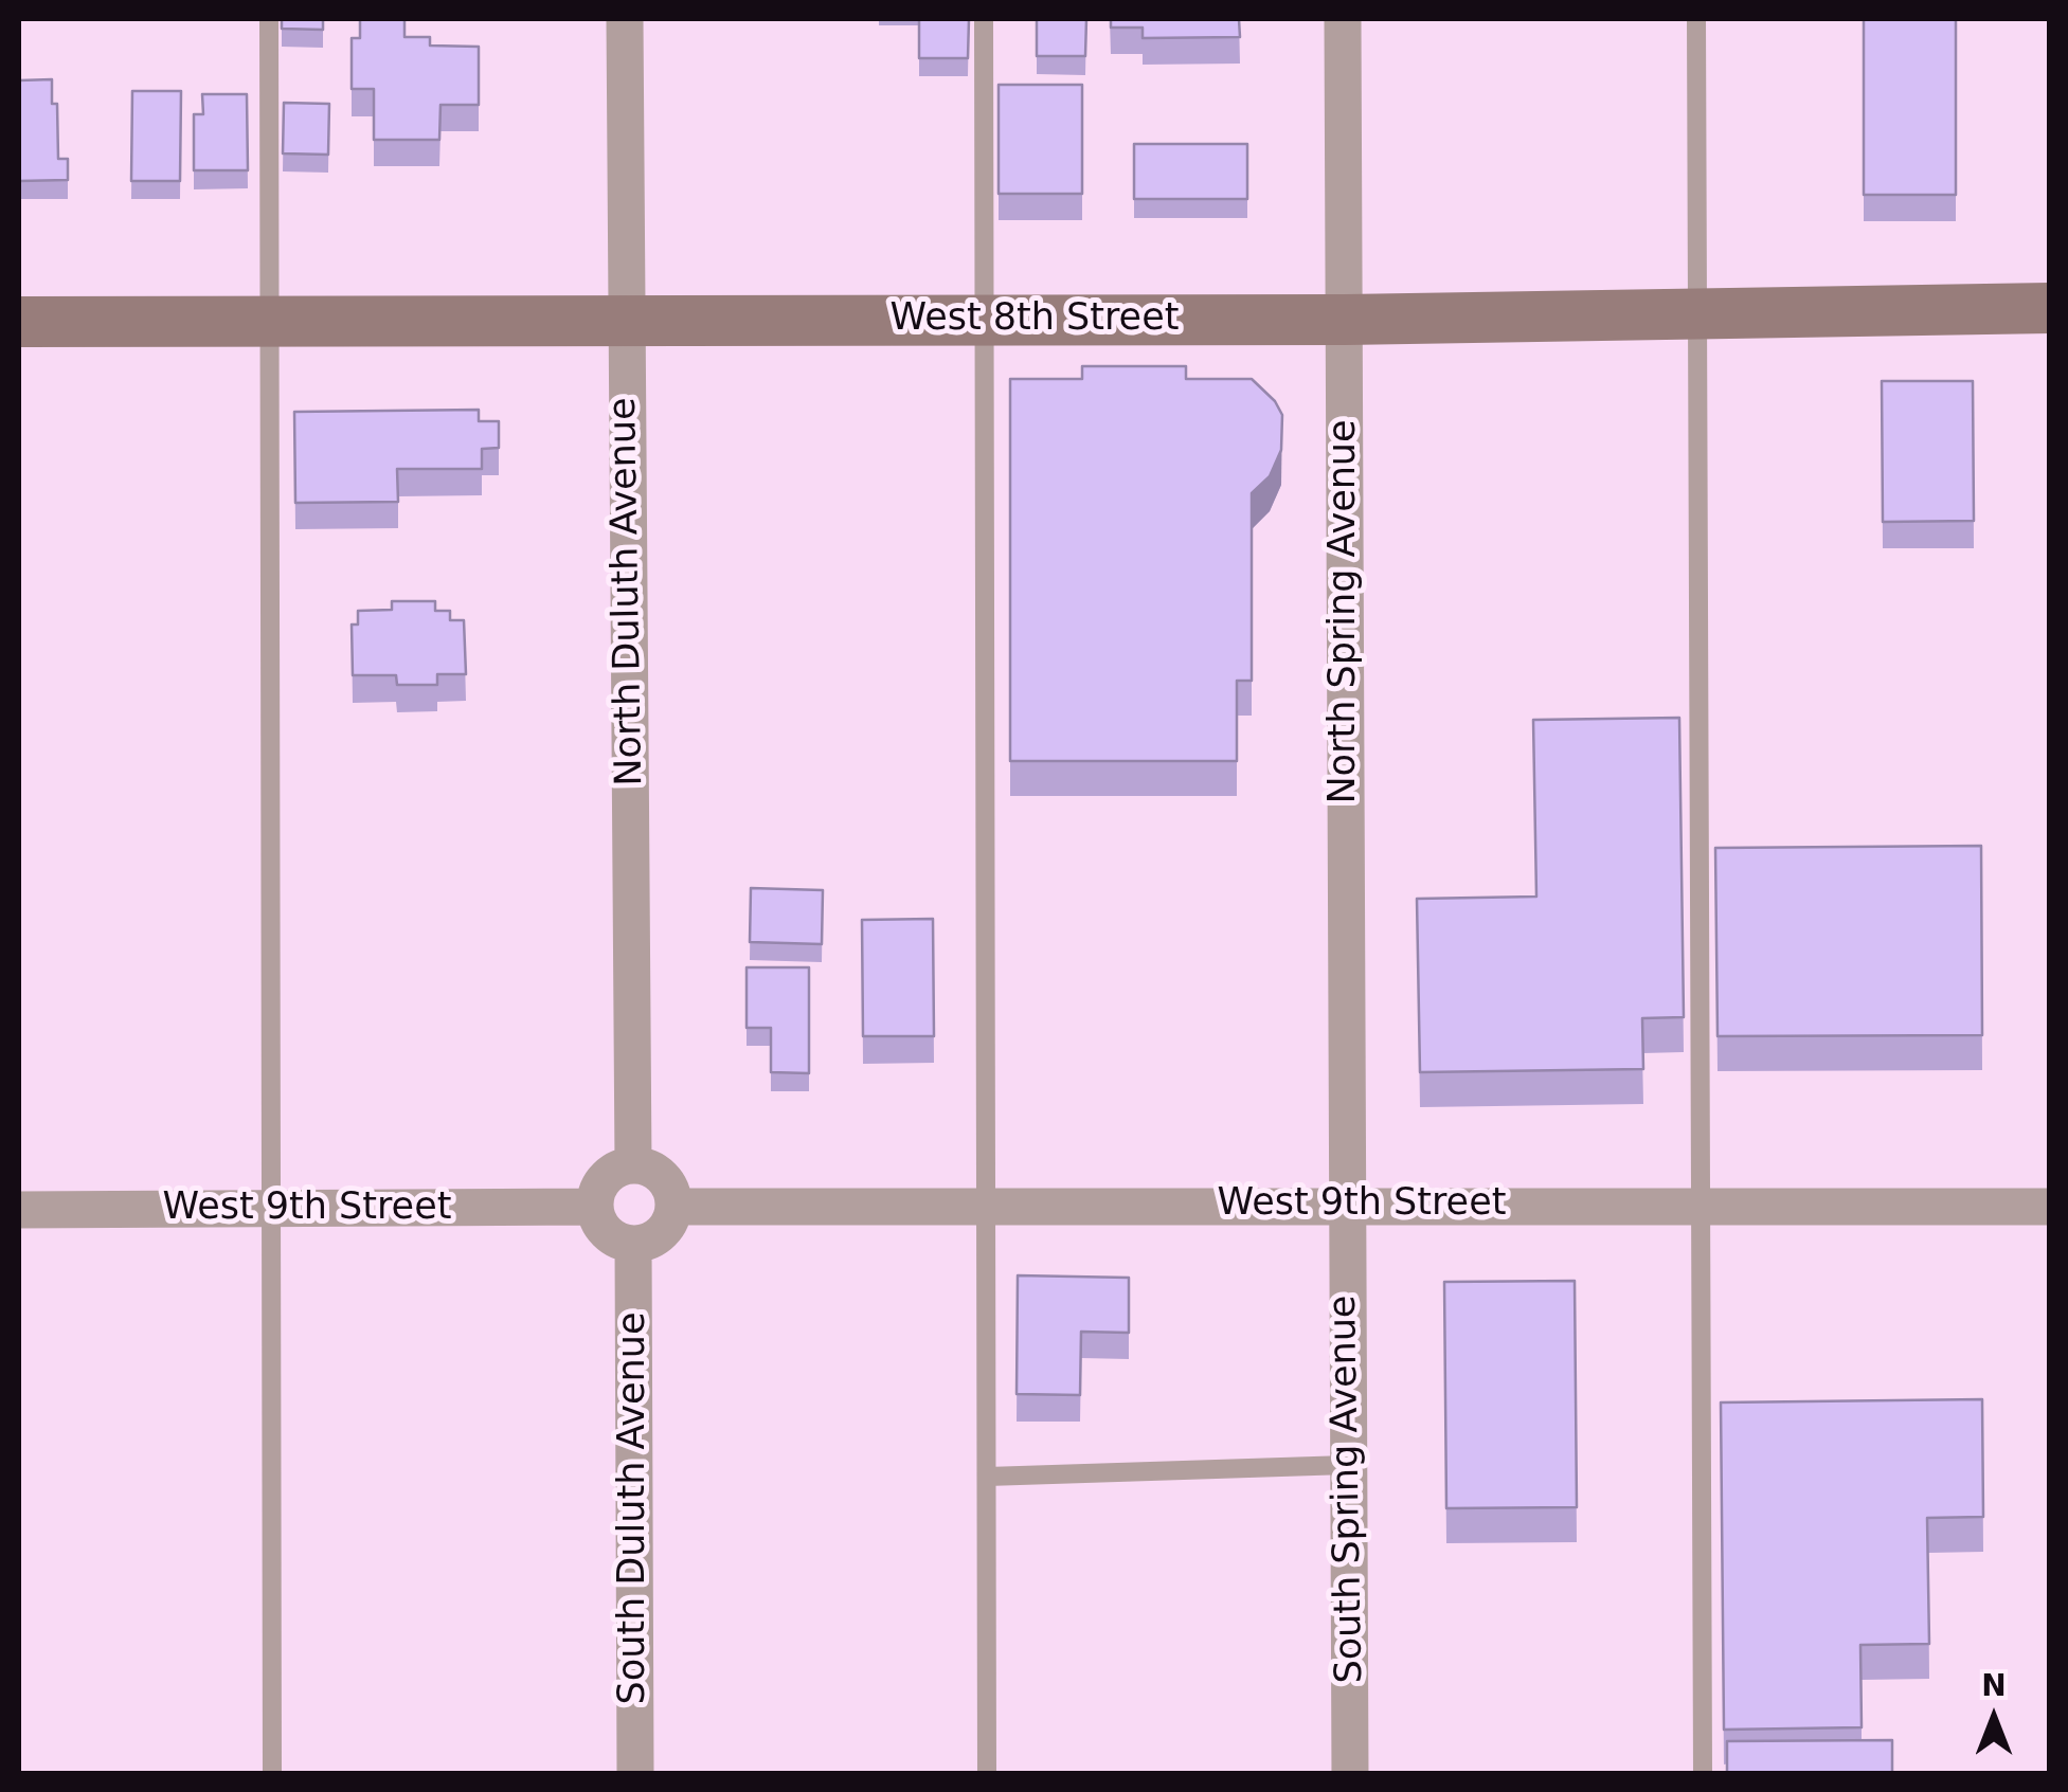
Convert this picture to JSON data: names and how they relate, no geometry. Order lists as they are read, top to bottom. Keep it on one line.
{"streets":{"street":["West 8th Street","North Duluth Avenue","North Spring Avenue","West 9th Street","South Spring Avenue","South Duluth Avenue"]},"crossings":[["West 8th Street","North Duluth Avenue"],["West 8th Street","North Spring Avenue"],["North Duluth Avenue","West 9th Street"],["North Duluth Avenue","South Duluth Avenue"],["North Spring Avenue","West 9th Street"],["North Spring Avenue","South Spring Avenue"],["West 9th Street","South Spring Avenue"],["West 9th Street","South Duluth Avenue"]],"north":"top"}
